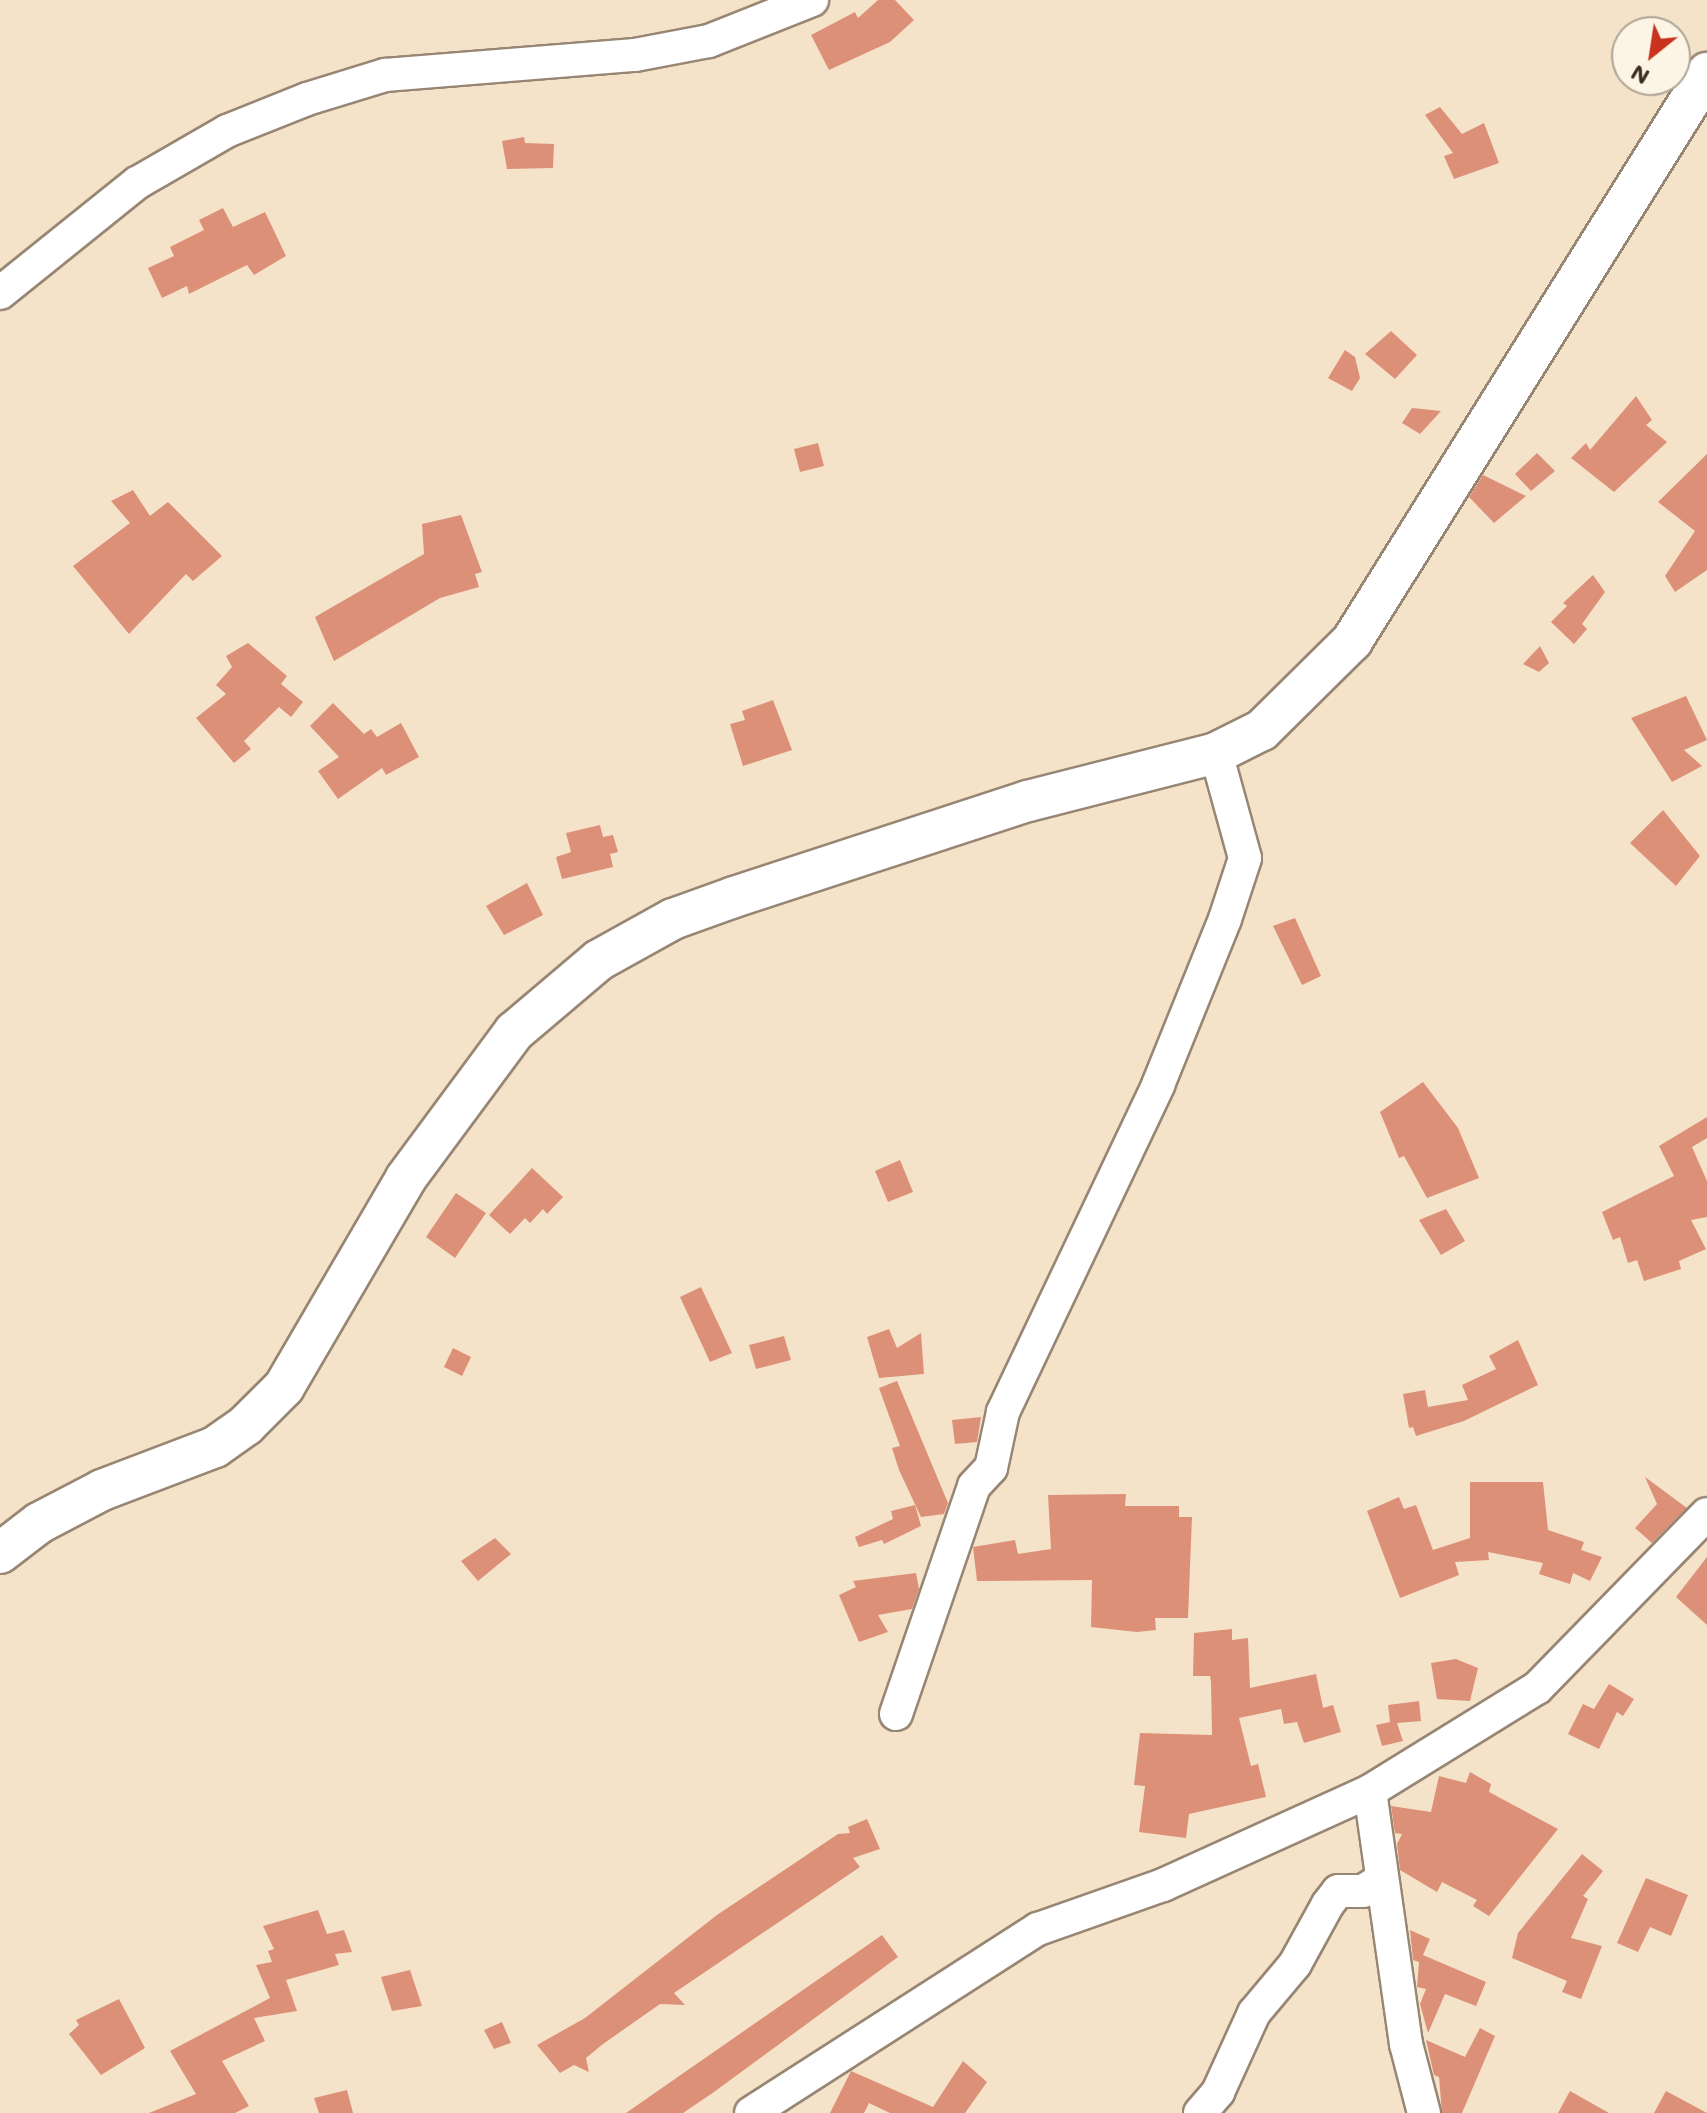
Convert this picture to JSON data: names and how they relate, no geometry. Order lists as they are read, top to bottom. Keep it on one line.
{"north":"bottom left"}
